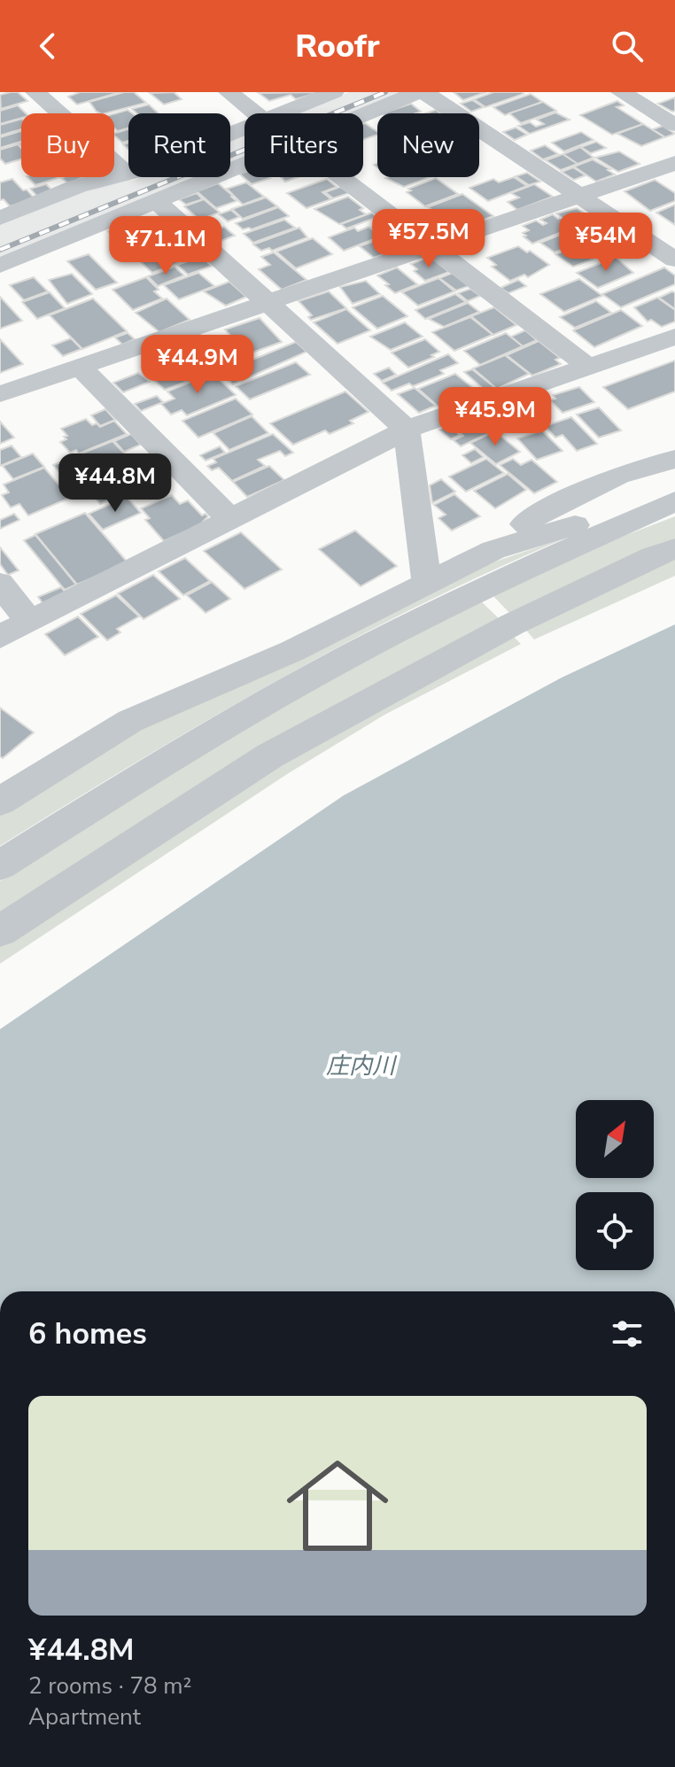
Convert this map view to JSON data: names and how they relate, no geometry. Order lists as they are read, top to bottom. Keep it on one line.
{"water":["庄内川"],"north":"top right","page":{"header":"Roofr","chip":["Buy","Rent","Filters","New"],"price":["¥57.5M","¥54M","¥71.1M","¥44.9M","¥45.9M","¥44.8M"],"heading":"6 homes","list":[{"name":"¥44.8M","note":"2 rooms · 78 m² · Apartment"}]}}
